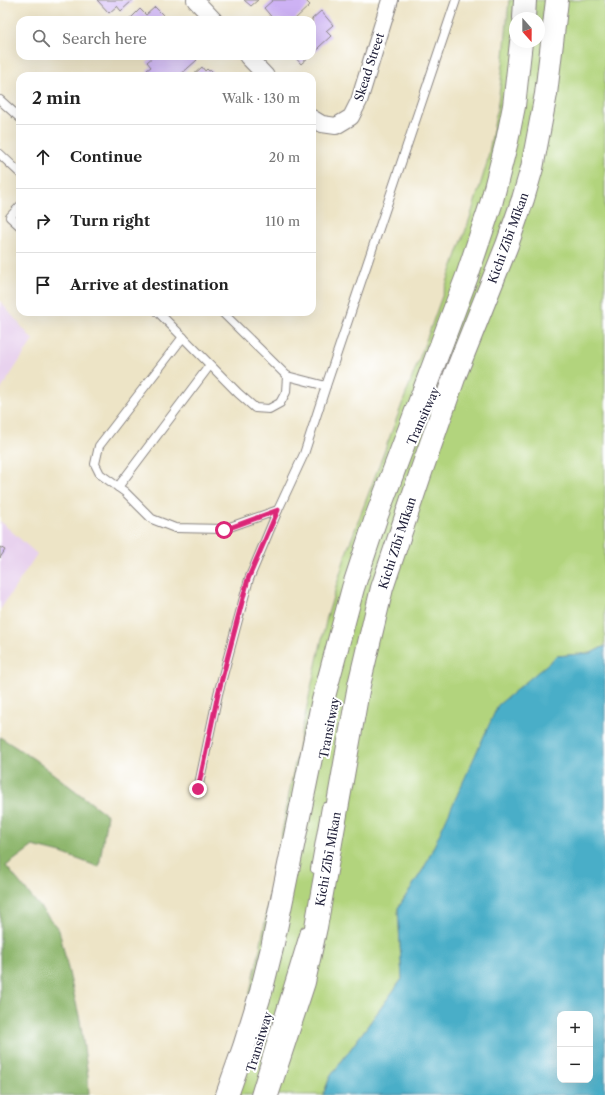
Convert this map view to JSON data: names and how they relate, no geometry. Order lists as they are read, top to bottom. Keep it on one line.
{"streets":{"highway":["Kichi Zībī Mīkan"],"street":["Skead Street"],"lane":["Transitway"]},"crossings":[["Kichi Zībī Mīkan","Transitway"]],"north":"bottom","page":{"search":"Search here","heading":["2 min","Walk · 130 m"],"list":[["Continue","20 m"],["Turn right","110 m"],"Arrive at destination"],"map_buttons":["+","−"]}}
